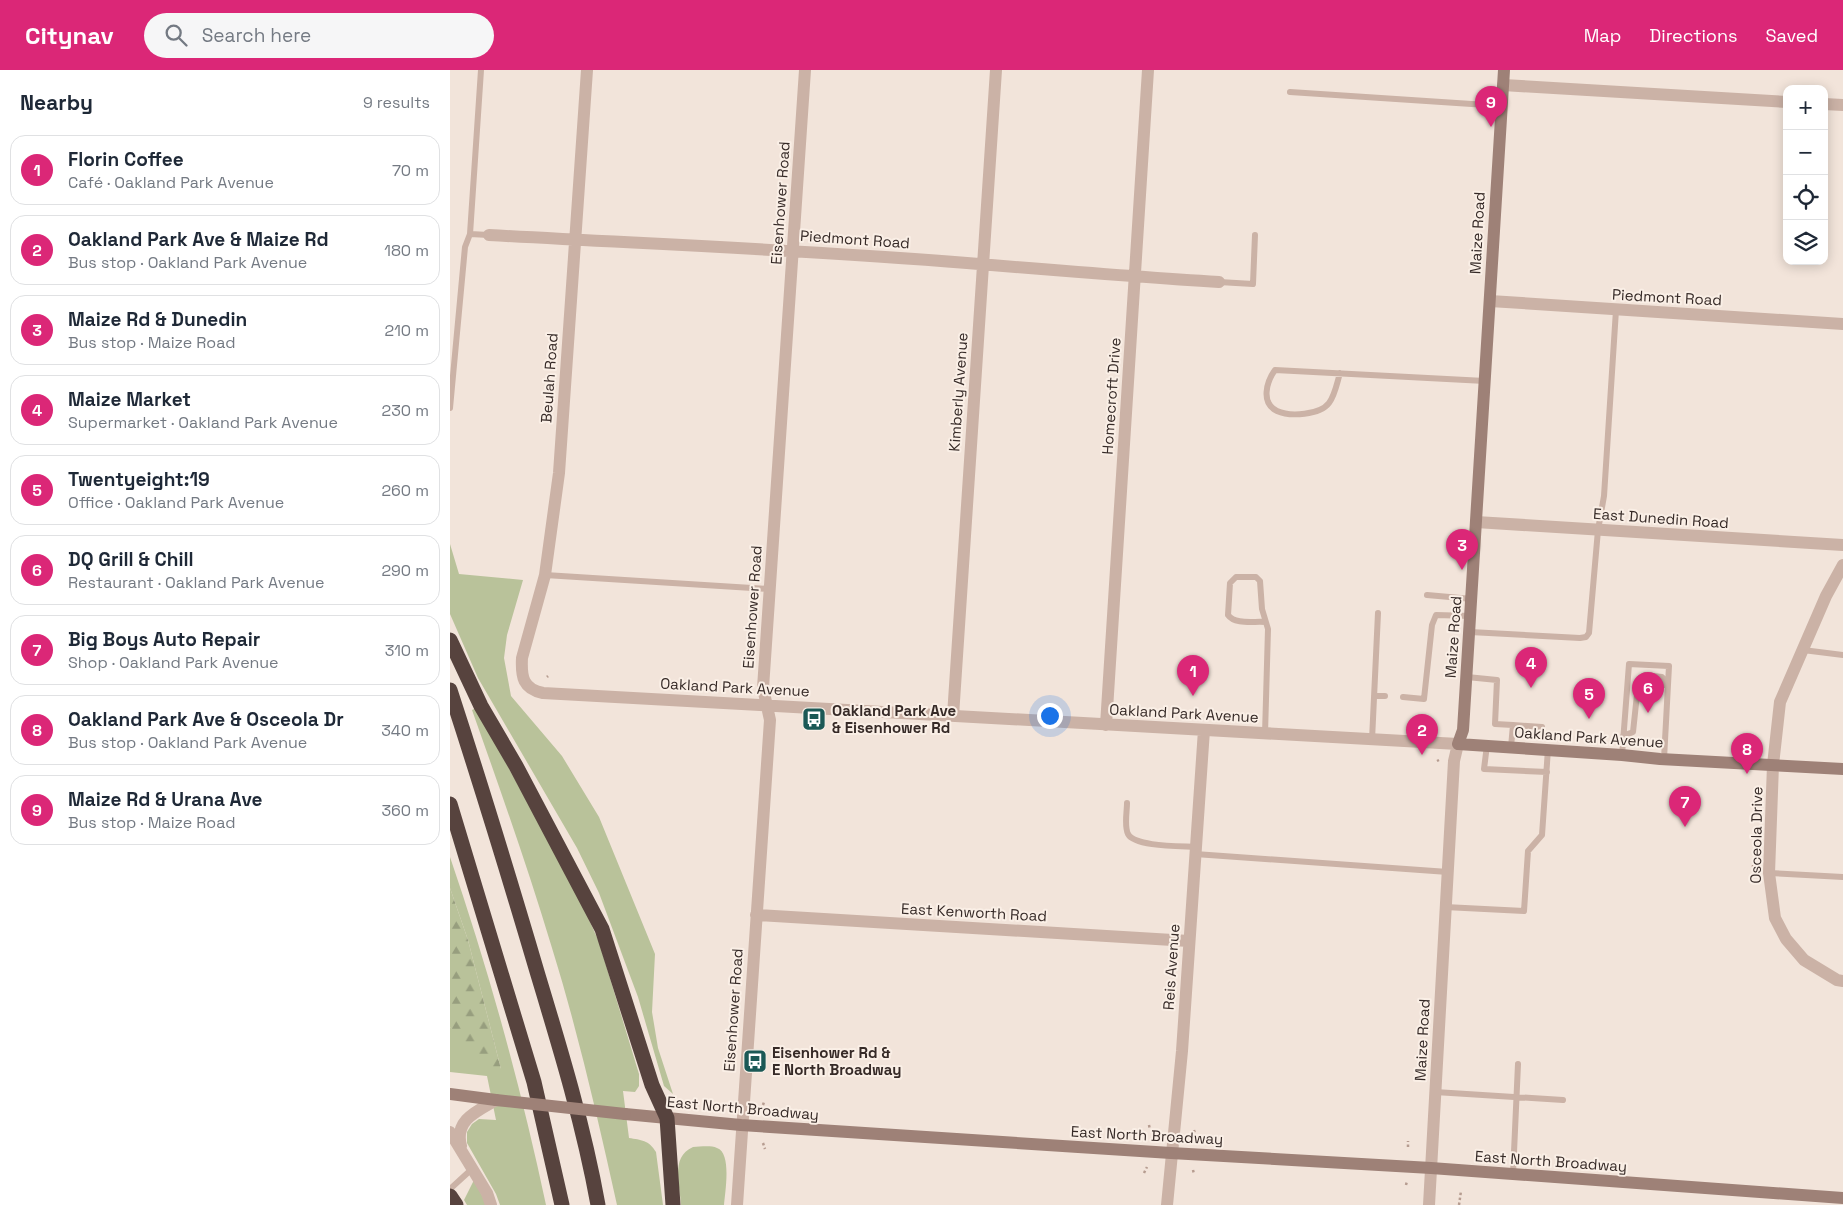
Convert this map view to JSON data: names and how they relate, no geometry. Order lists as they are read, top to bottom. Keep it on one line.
{"streets":{"main road":["Maize Road","Oakland Park Avenue","East North Broadway"],"street":["Eisenhower Road","Piedmont Road","Beulah Road","Kimberly Avenue","Homecroft Drive","East Dunedin Road","Osceola Drive","East Kenworth Road","Reis Avenue"]},"crossings":[["Eisenhower Road","Piedmont Road"],["Eisenhower Road","Oakland Park Avenue"],["Eisenhower Road","East Kenworth Road"],["Eisenhower Road","East North Broadway"],["Maize Road","Piedmont Road"],["Maize Road","East Dunedin Road"],["Maize Road","Oakland Park Avenue"],["Maize Road","East North Broadway"],["Piedmont Road","Beulah Road"],["Piedmont Road","Kimberly Avenue"],["Piedmont Road","Homecroft Drive"],["Beulah Road","Oakland Park Avenue"],["Kimberly Avenue","Oakland Park Avenue"],["Homecroft Drive","Oakland Park Avenue"],["Oakland Park Avenue","Osceola Drive"],["Oakland Park Avenue","Reis Avenue"],["East Kenworth Road","Reis Avenue"],["Reis Avenue","East North Broadway"]],"places":{"bus stop":["Oakland Park Ave & Eisenhower Rd","Eisenhower Rd & E North Broadway"]},"page":{"header":"Citynav","search":"Search here","nav":["Map","Directions","Saved"],"heading":["Nearby","9 results"],"map_buttons":["+","−"],"pins":["9","3","4","1","6","5","2","8","7"],"list":[{"mark":"1","name":"Florin Coffee","note":"Café · Oakland Park Avenue","value":"70 m"},{"mark":"2","name":"Oakland Park Ave & Maize Rd","note":"Bus stop · Oakland Park Avenue","value":"180 m"},{"mark":"3","name":"Maize Rd & Dunedin","note":"Bus stop · Maize Road","value":"210 m"},{"mark":"4","name":"Maize Market","note":"Supermarket · Oakland Park Avenue","value":"230 m"},{"mark":"5","name":"Twentyeight:19","note":"Office · Oakland Park Avenue","value":"260 m"},{"mark":"6","name":"DQ Grill & Chill","note":"Restaurant · Oakland Park Avenue","value":"290 m"},{"mark":"7","name":"Big Boys Auto Repair","note":"Shop · Oakland Park Avenue","value":"310 m"},{"mark":"8","name":"Oakland Park Ave & Osceola Dr","note":"Bus stop · Oakland Park Avenue","value":"340 m"},{"mark":"9","name":"Maize Rd & Urana Ave","note":"Bus stop · Maize Road","value":"360 m"}]}}
